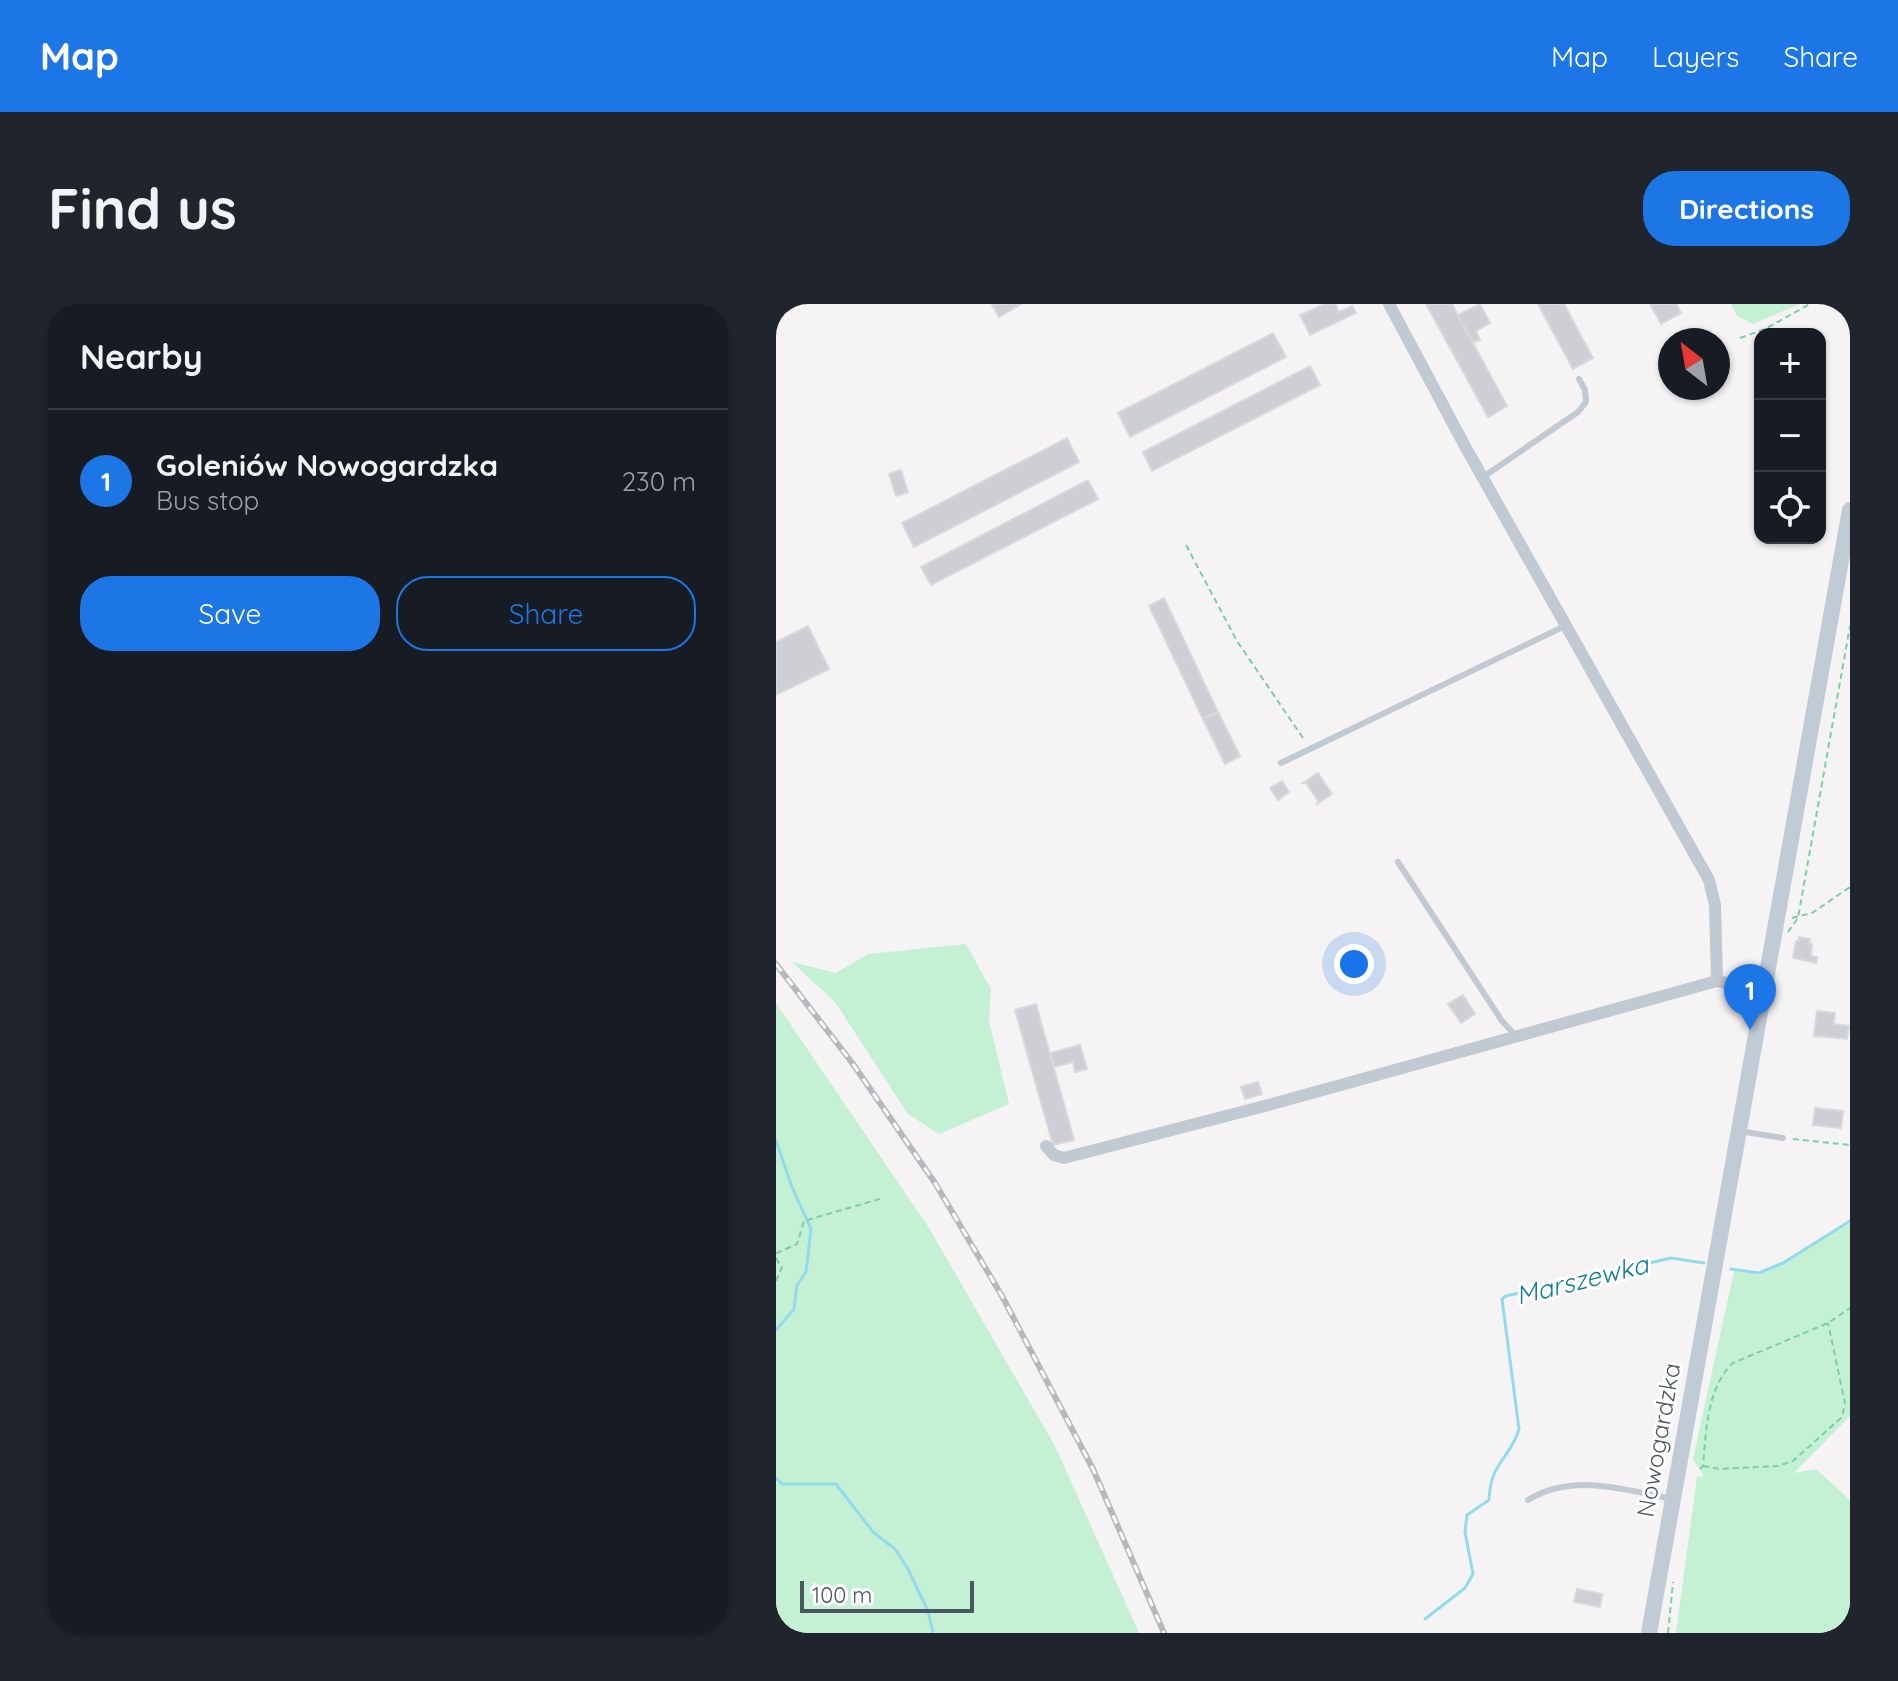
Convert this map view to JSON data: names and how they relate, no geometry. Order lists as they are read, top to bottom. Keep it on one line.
{"streets":{"street":["Nowogardzka"]},"water":["Marszewka"],"scale_bar":"100 m","north":"top left","page":{"header":"Map","nav":["Map","Layers","Share"],"buttons":["Directions",["Save","Share"]],"title":"Find us","heading":"Nearby","map_buttons":["+","−"],"list":[{"mark":"1","name":"Goleniów Nowogardzka","note":"Bus stop","value":"230 m"}],"pins":"1","scale":"100 m"}}
